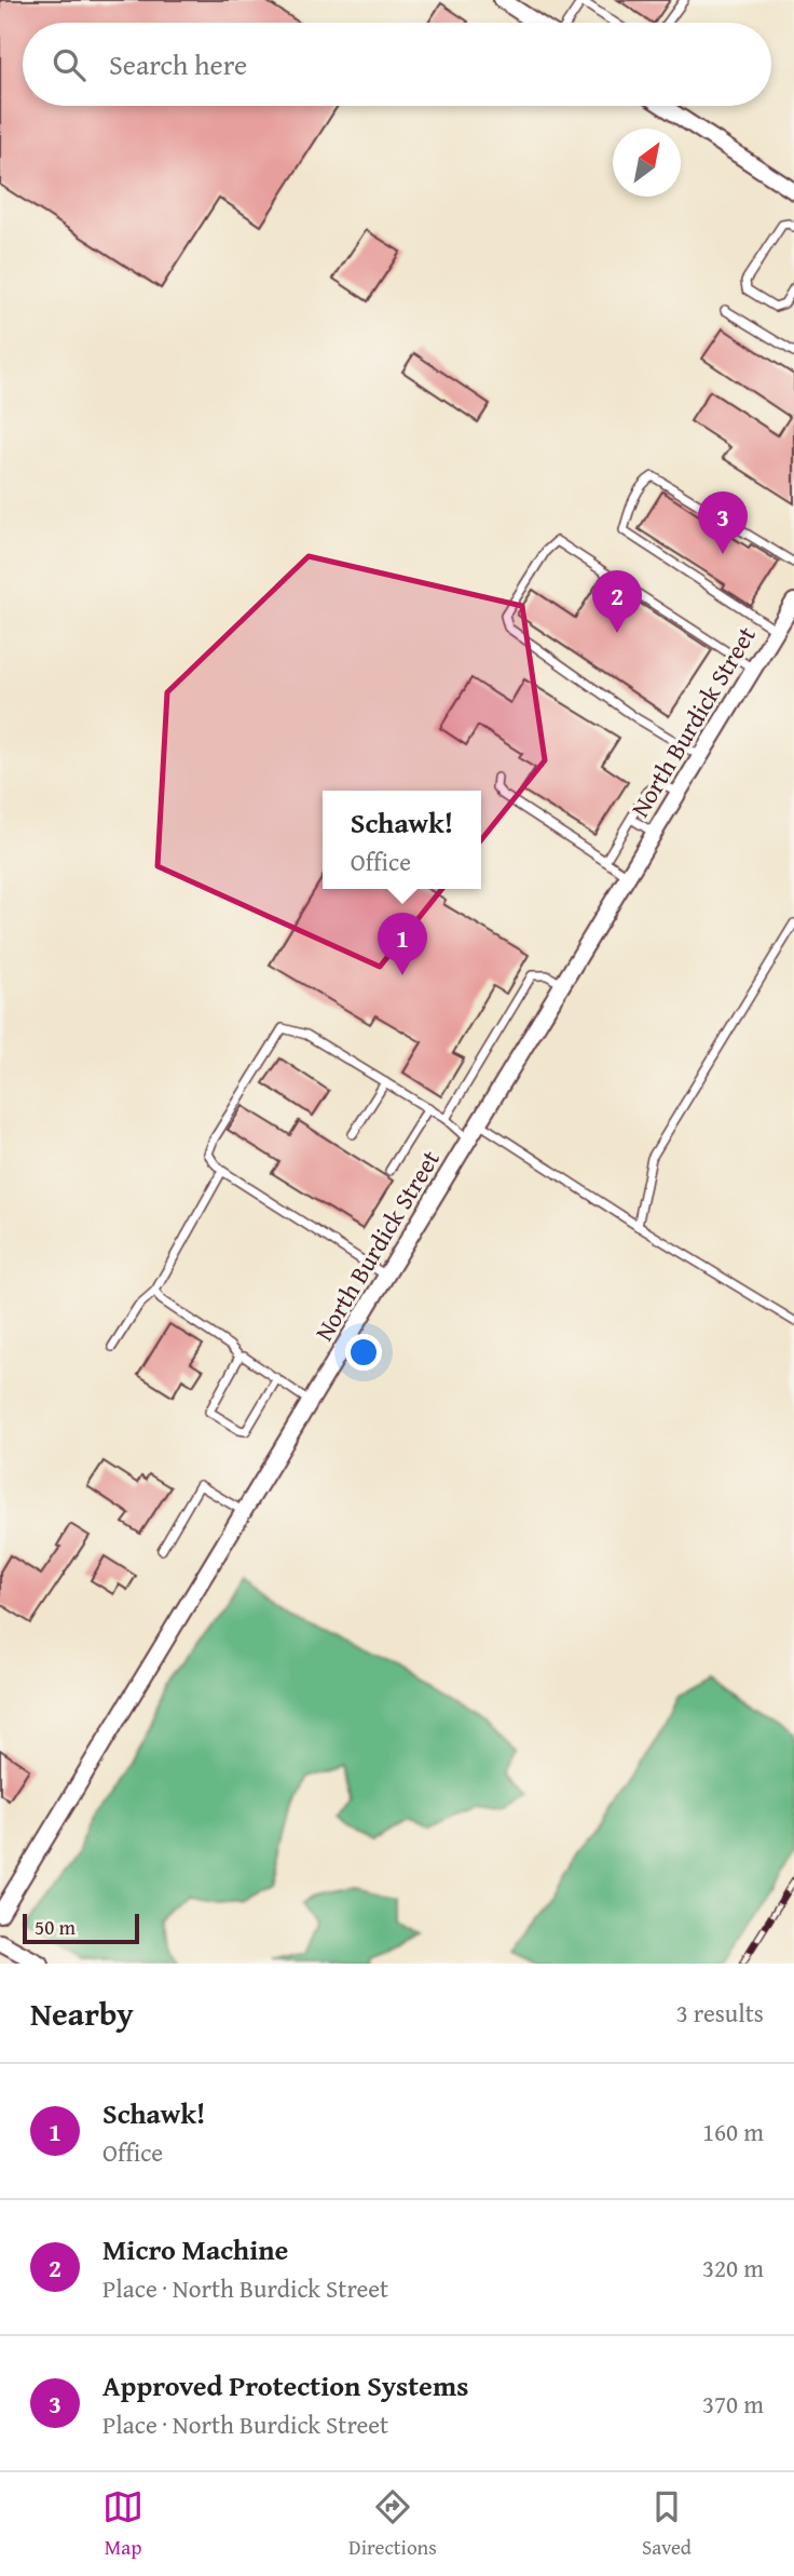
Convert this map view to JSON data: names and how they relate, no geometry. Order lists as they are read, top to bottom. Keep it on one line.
{"streets":{"street":["North Burdick Street"]},"scale_bar":"50 m","north":"top right","page":{"search":"Search here","pins":["3","2","1"],"popup":["Schawk!","Office"],"scale":"50 m","heading":["Nearby","3 results"],"list":[{"mark":"1","name":"Schawk!","note":"Office","value":"160 m"},{"mark":"2","name":"Micro Machine","note":"Place · North Burdick Street","value":"320 m"},{"mark":"3","name":"Approved Protection Systems","note":"Place · North Burdick Street","value":"370 m"}],"nav":["Map","Directions","Saved"]}}
